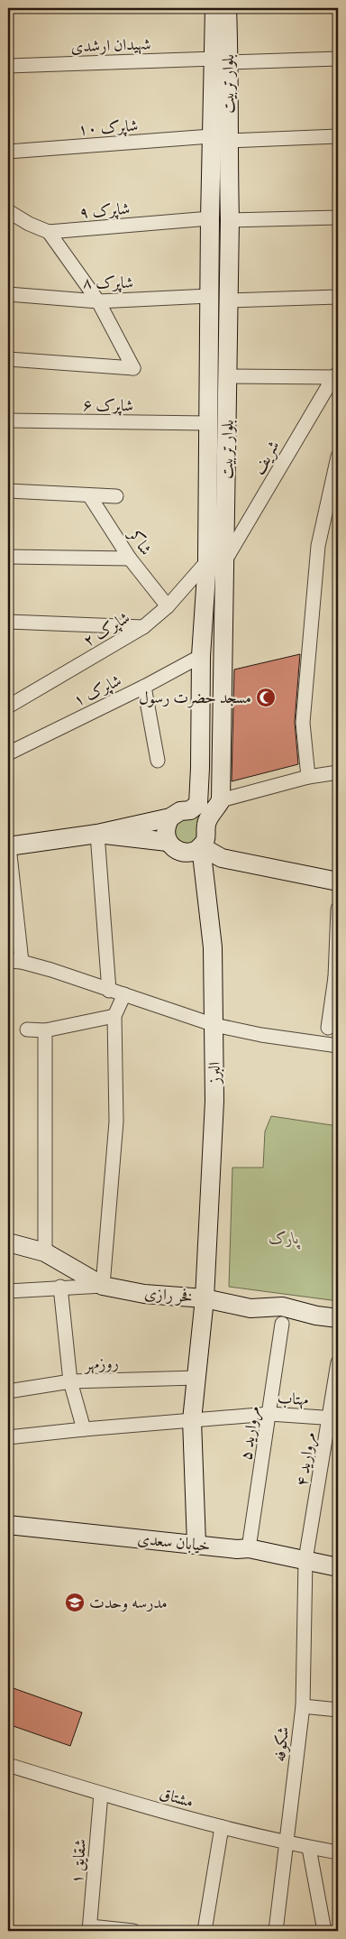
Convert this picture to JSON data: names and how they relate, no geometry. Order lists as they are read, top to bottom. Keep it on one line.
{"streets":{"street":["شهیدان ارشدی","بلوار تربیت","شاپرک ۱۰","شاپرک ۹","شاپرک ۸","شاپرک ۶","شریف","شاکر","شاپرک ۲","شاپرک ۱","البرز","فخر رازی","روزمهر","مهتاب","مروارید ۵","مروارید ۴","خیابان سعدی","شکوفه","مشتاق","شقایق ۱"]},"crossings":[["شهیدان ارشدی","بلوار تربیت"],["بلوار تربیت","شاپرک ۱۰"],["بلوار تربیت","شاپرک ۹"],["بلوار تربیت","شاپرک ۸"],["بلوار تربیت","شاپرک ۶"],["بلوار تربیت","شریف"],["بلوار تربیت","شاپرک ۲"],["بلوار تربیت","شاپرک ۱"],["بلوار تربیت","البرز"],["شاکر","شاپرک ۲"],["البرز","فخر رازی"],["البرز","روزمهر"],["البرز","مهتاب"],["البرز","خیابان سعدی"],["مهتاب","مروارید ۵"],["مهتاب","مروارید ۴"],["مروارید ۵","خیابان سعدی"],["مروارید ۴","خیابان سعدی"],["مروارید ۴","شکوفه"],["خیابان سعدی","شکوفه"],["شکوفه","مشتاق"],["مشتاق","شقایق ۱"]],"parks":["پارک"],"places":{"mosque":["مسجد حضرت رسول"],"school or university":["مدرسه وحدت"]}}
